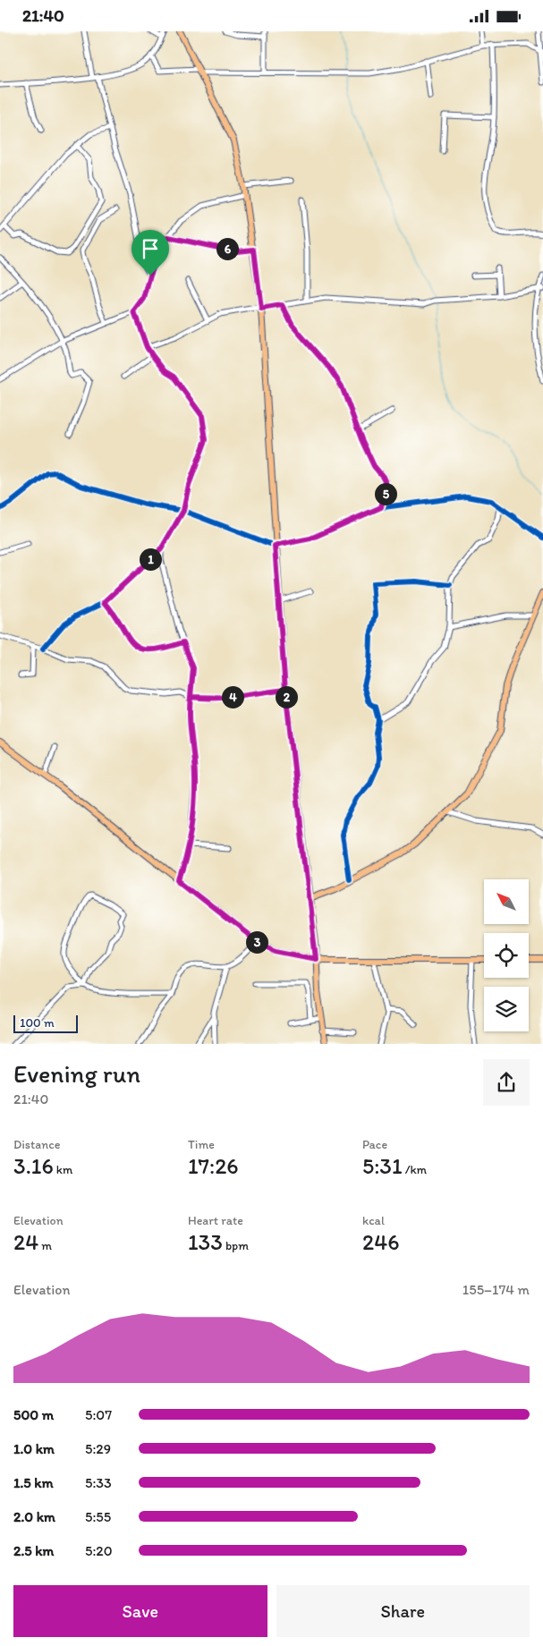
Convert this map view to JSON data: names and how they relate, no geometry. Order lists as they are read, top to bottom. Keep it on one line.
{"scale_bar":"100 m","north":"top left","page":{"status":"21:40","pins":["6","5","1","2","4","3"],"scale":"100 m","heading":["Evening run","21:40"],"stats":[["Distance","3.16 km"],["Time","17:26"],["Pace","5:31 /km"],["Elevation","24 m"],["Heart rate","133 bpm"],["kcal","246"]],"chart":["Elevation","155–174 m"],"list":[{"name":"500 m","note":"5:07"},{"name":"1.0 km","note":"5:29"},{"name":"1.5 km","note":"5:33"},{"name":"2.0 km","note":"5:55"},{"name":"2.5 km","note":"5:20"}],"buttons":["Save","Share"]}}
